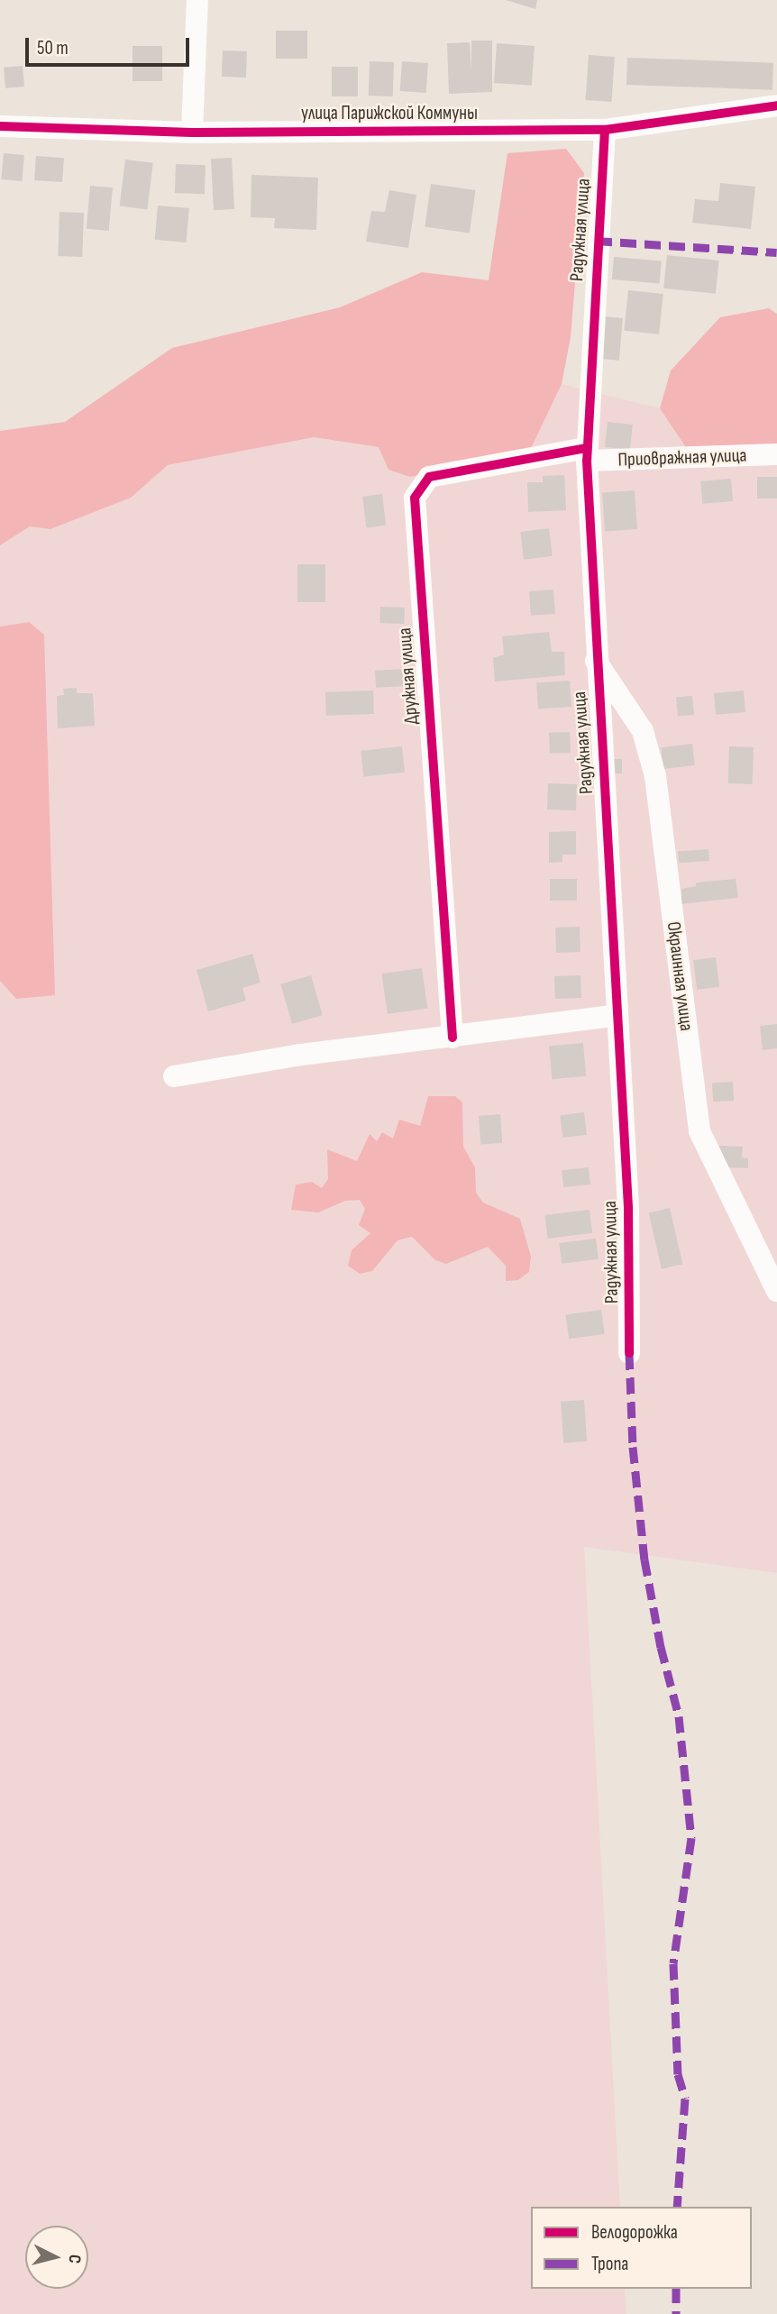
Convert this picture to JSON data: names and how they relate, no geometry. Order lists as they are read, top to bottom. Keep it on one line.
{"streets":{"street":["улица Парижской Коммуны","Радужная улица","Приовражная улица","Дружная улица","Окраинная улица"]},"crossings":[["улица Парижской Коммуны","Радужная улица"],["Радужная улица","Приовражная улица"],["Радужная улица","Дружная улица"],["Радужная улица","Окраинная улица"],["Приовражная улица","Дружная улица"]],"legend":["Велодорожка","Тропа"],"scale_bar":"50 m","north":"right"}
